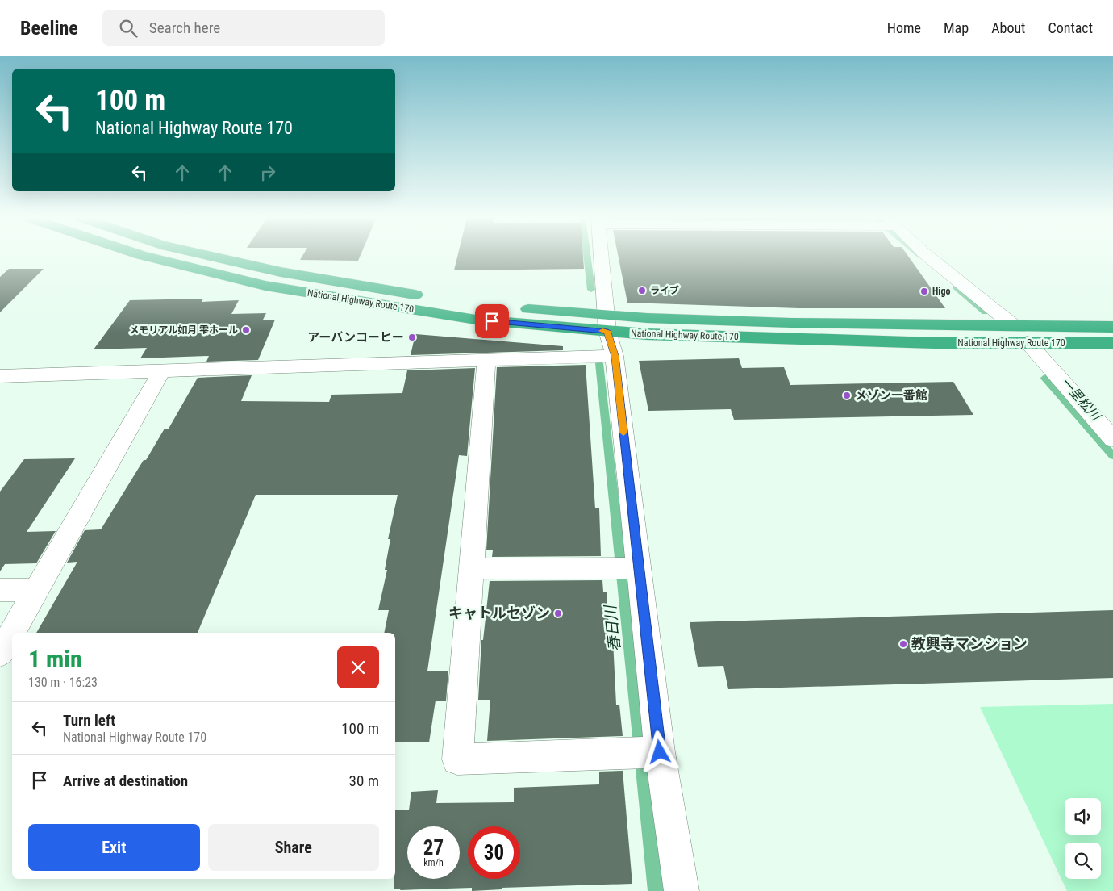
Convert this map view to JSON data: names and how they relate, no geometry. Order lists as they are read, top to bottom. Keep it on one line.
{"streets":{"highway":["National Highway Route 170"]},"water":["一里松川","春日川"],"places":["ライブ","Higo","メモリアル如月 雫ホール","アーバンコーヒー","メゾン一番館","キャトルセゾン","教興寺マンション"],"page":{"header":"Beeline","search":"Search here","nav":["Home","Map","About","Contact"],"turn":["100 m","National Highway Route 170"],"heading":["1 min","130 m · 16:23"],"list":[{"name":"Turn left","note":"National Highway Route 170","value":"100 m"},{"name":"Arrive at destination","value":"30 m"}],"buttons":["Exit","Share"],"speed":"27 km/h","limit":"30"}}
